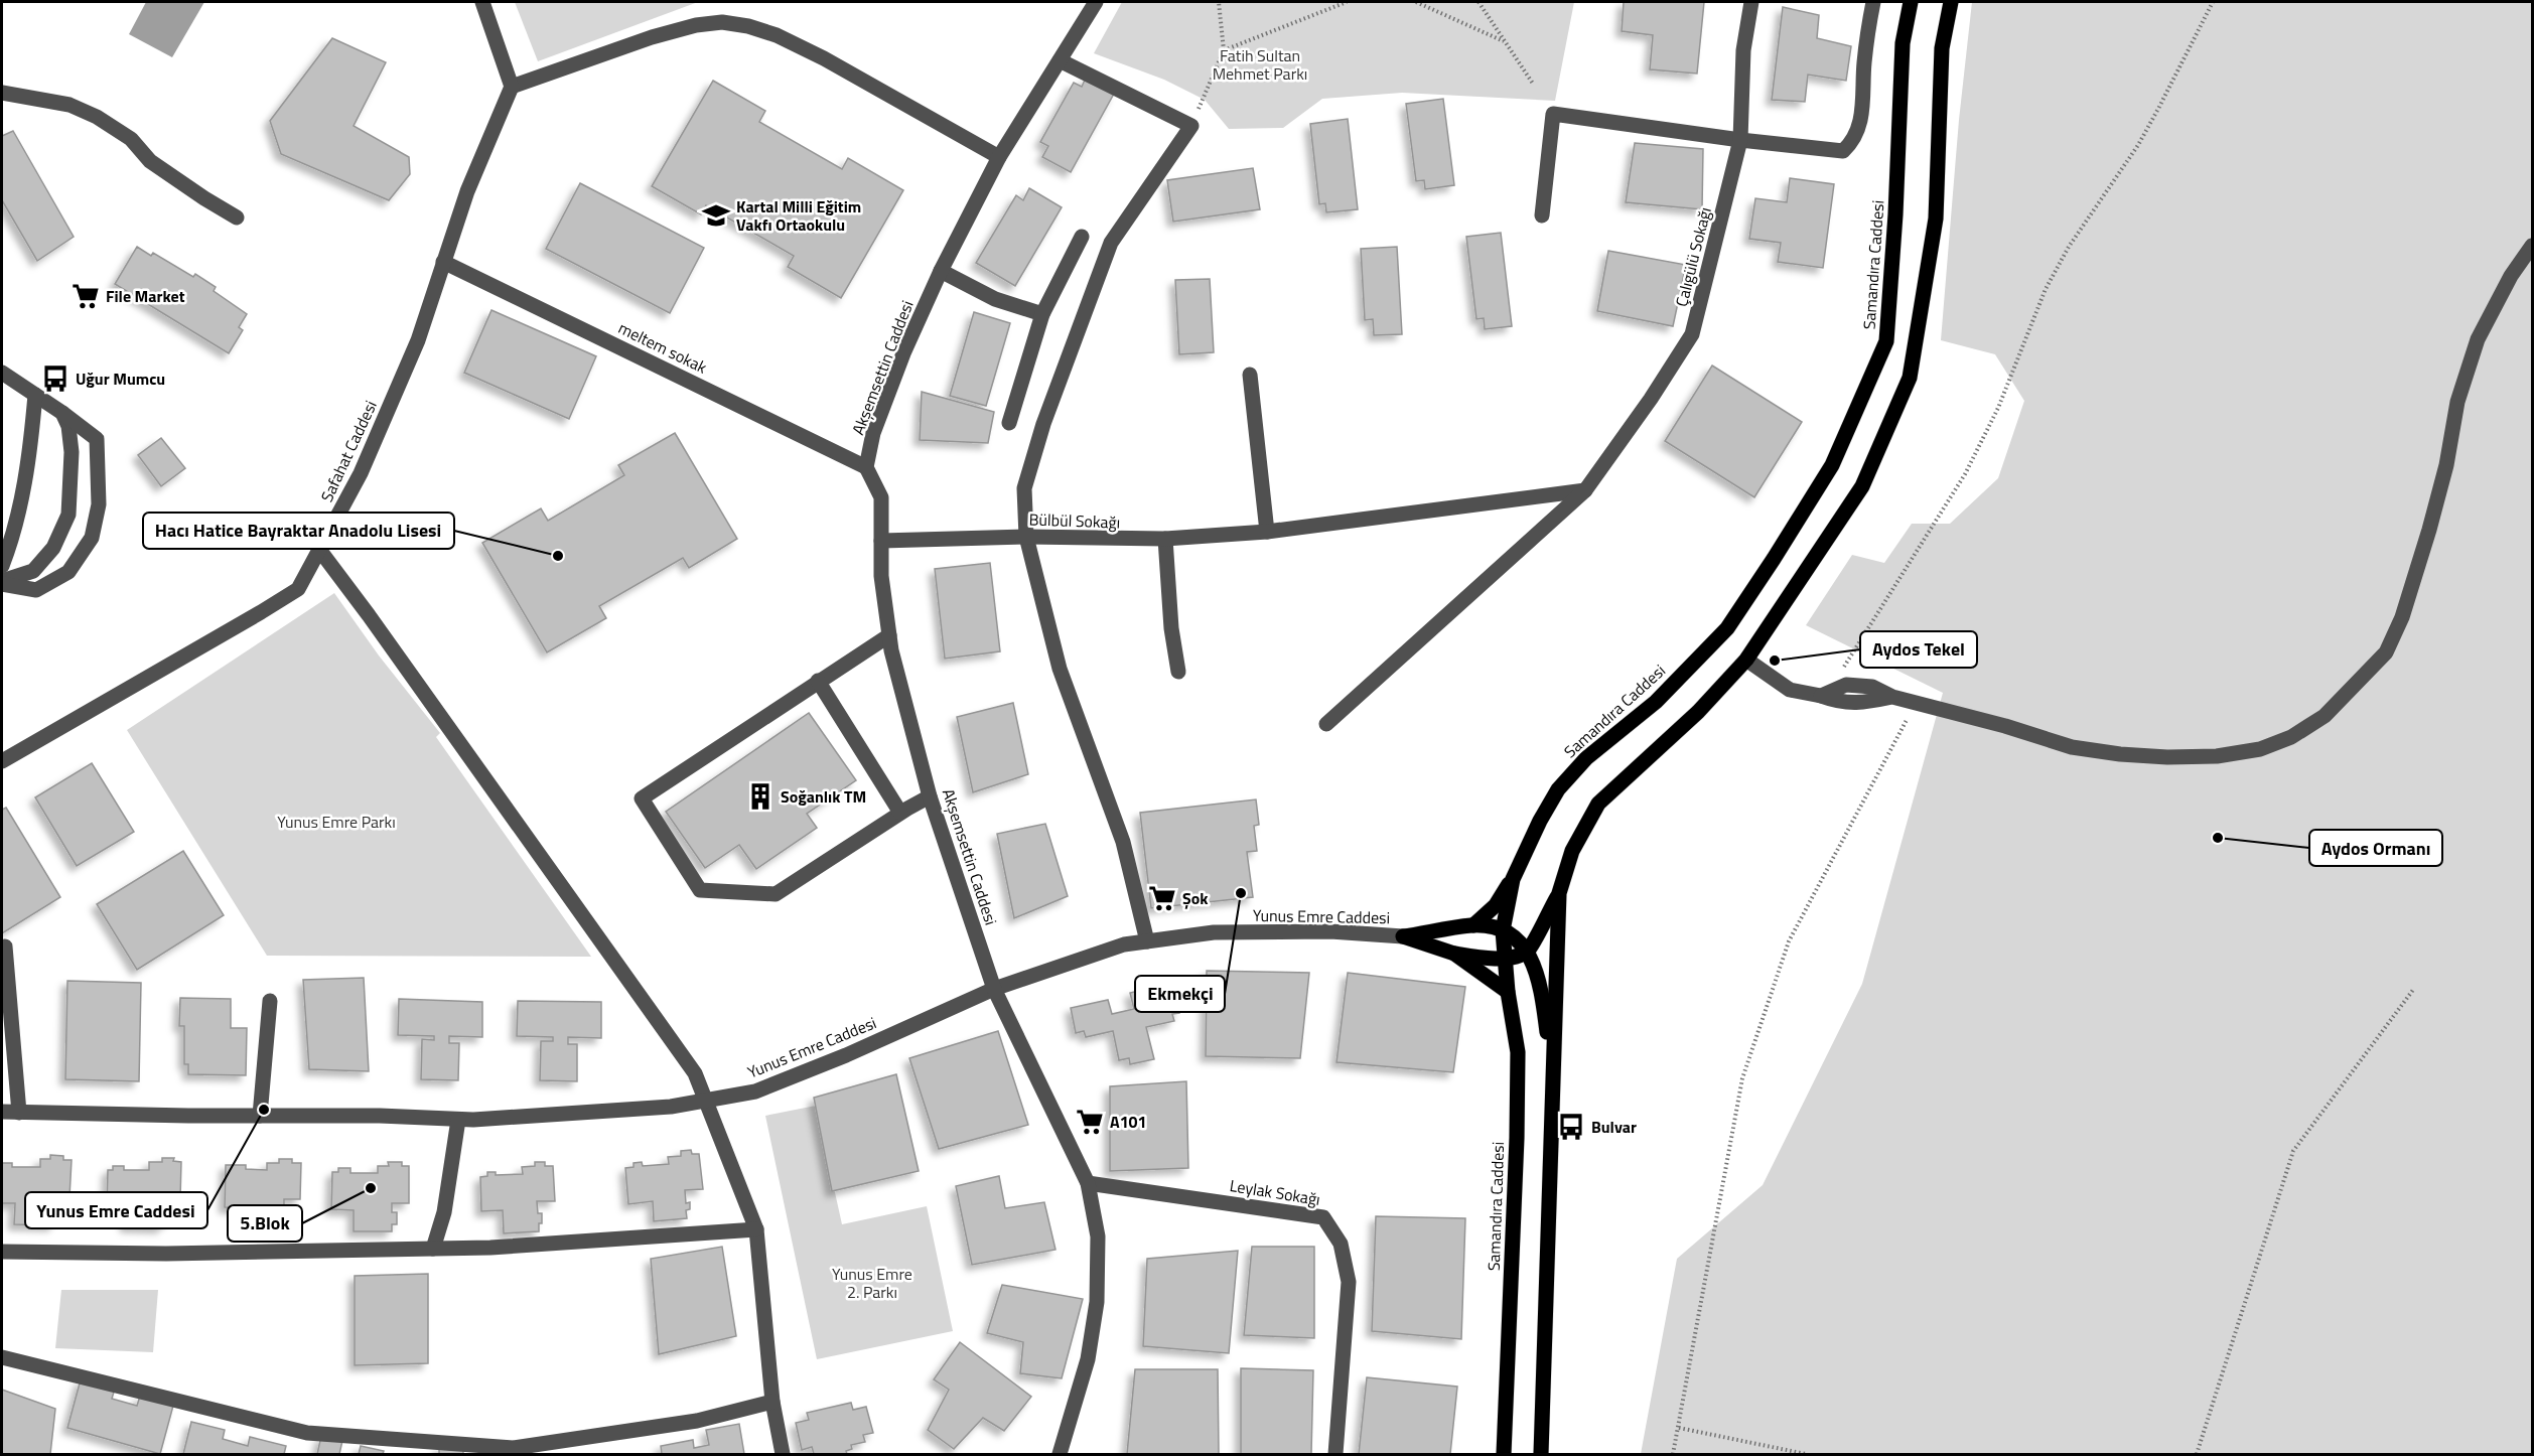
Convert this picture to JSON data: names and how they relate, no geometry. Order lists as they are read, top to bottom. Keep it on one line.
{"streets":{"main road":["Samandıra Caddesi"],"street":["Çalıgülü Sokağı","meltem sokak","Akşemsettin Caddesi","Safahat Caddesi","Bülbül Sokağı","Yunus Emre Caddesi","Leylak Sokağı"]},"crossings":[["Çalıgülü Sokağı","Bülbül Sokağı"],["meltem sokak","Akşemsettin Caddesi"],["meltem sokak","Safahat Caddesi"],["Akşemsettin Caddesi","Bülbül Sokağı"],["Akşemsettin Caddesi","Yunus Emre Caddesi"],["Akşemsettin Caddesi","Leylak Sokağı"]],"parks":["Fatih Sultan Mehmet Parkı","Yunus Emre Parkı","Yunus Emre 2. Parkı"],"places":{"school or university":["Kartal Milli Eğitim Vakfı Ortaokulu"],"supermarket":["File Market","Şok","A101"],"bus stop":["Uğur Mumcu","Bulvar"],"other":["Hacı Hatice Bayraktar Anadolu Lisesi","Aydos Tekel","Aydos Ormanı","Ekmekçi","Yunus Emre Caddesi","5.Blok"],"building":["Soğanlık TM"]}}
